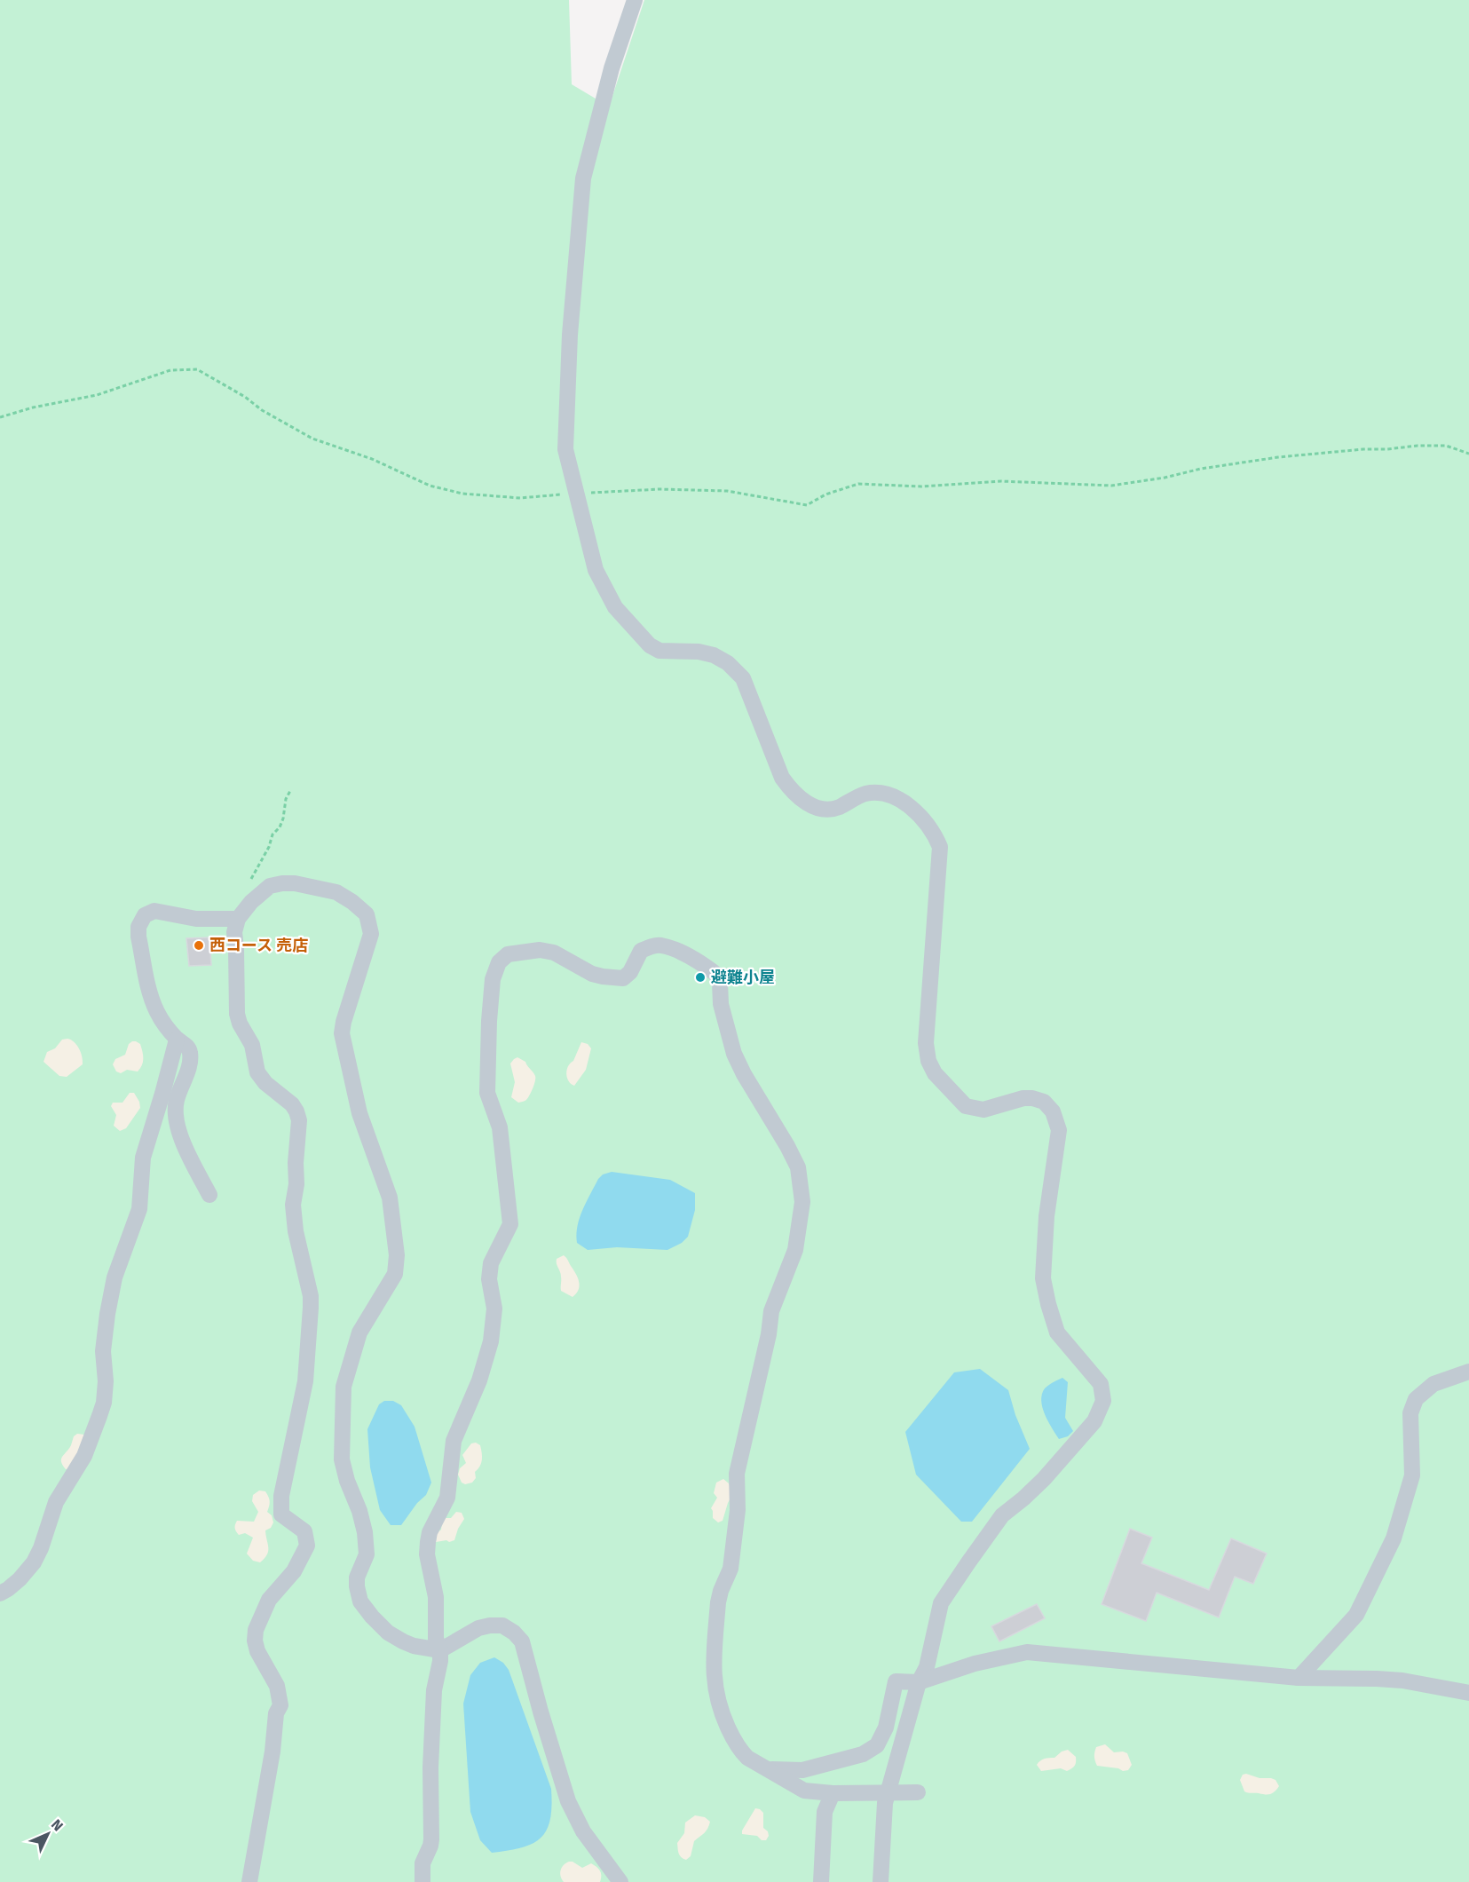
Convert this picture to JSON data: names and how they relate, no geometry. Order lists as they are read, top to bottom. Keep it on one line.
{"places":["西コース 売店","避難小屋"],"north":"top right"}
